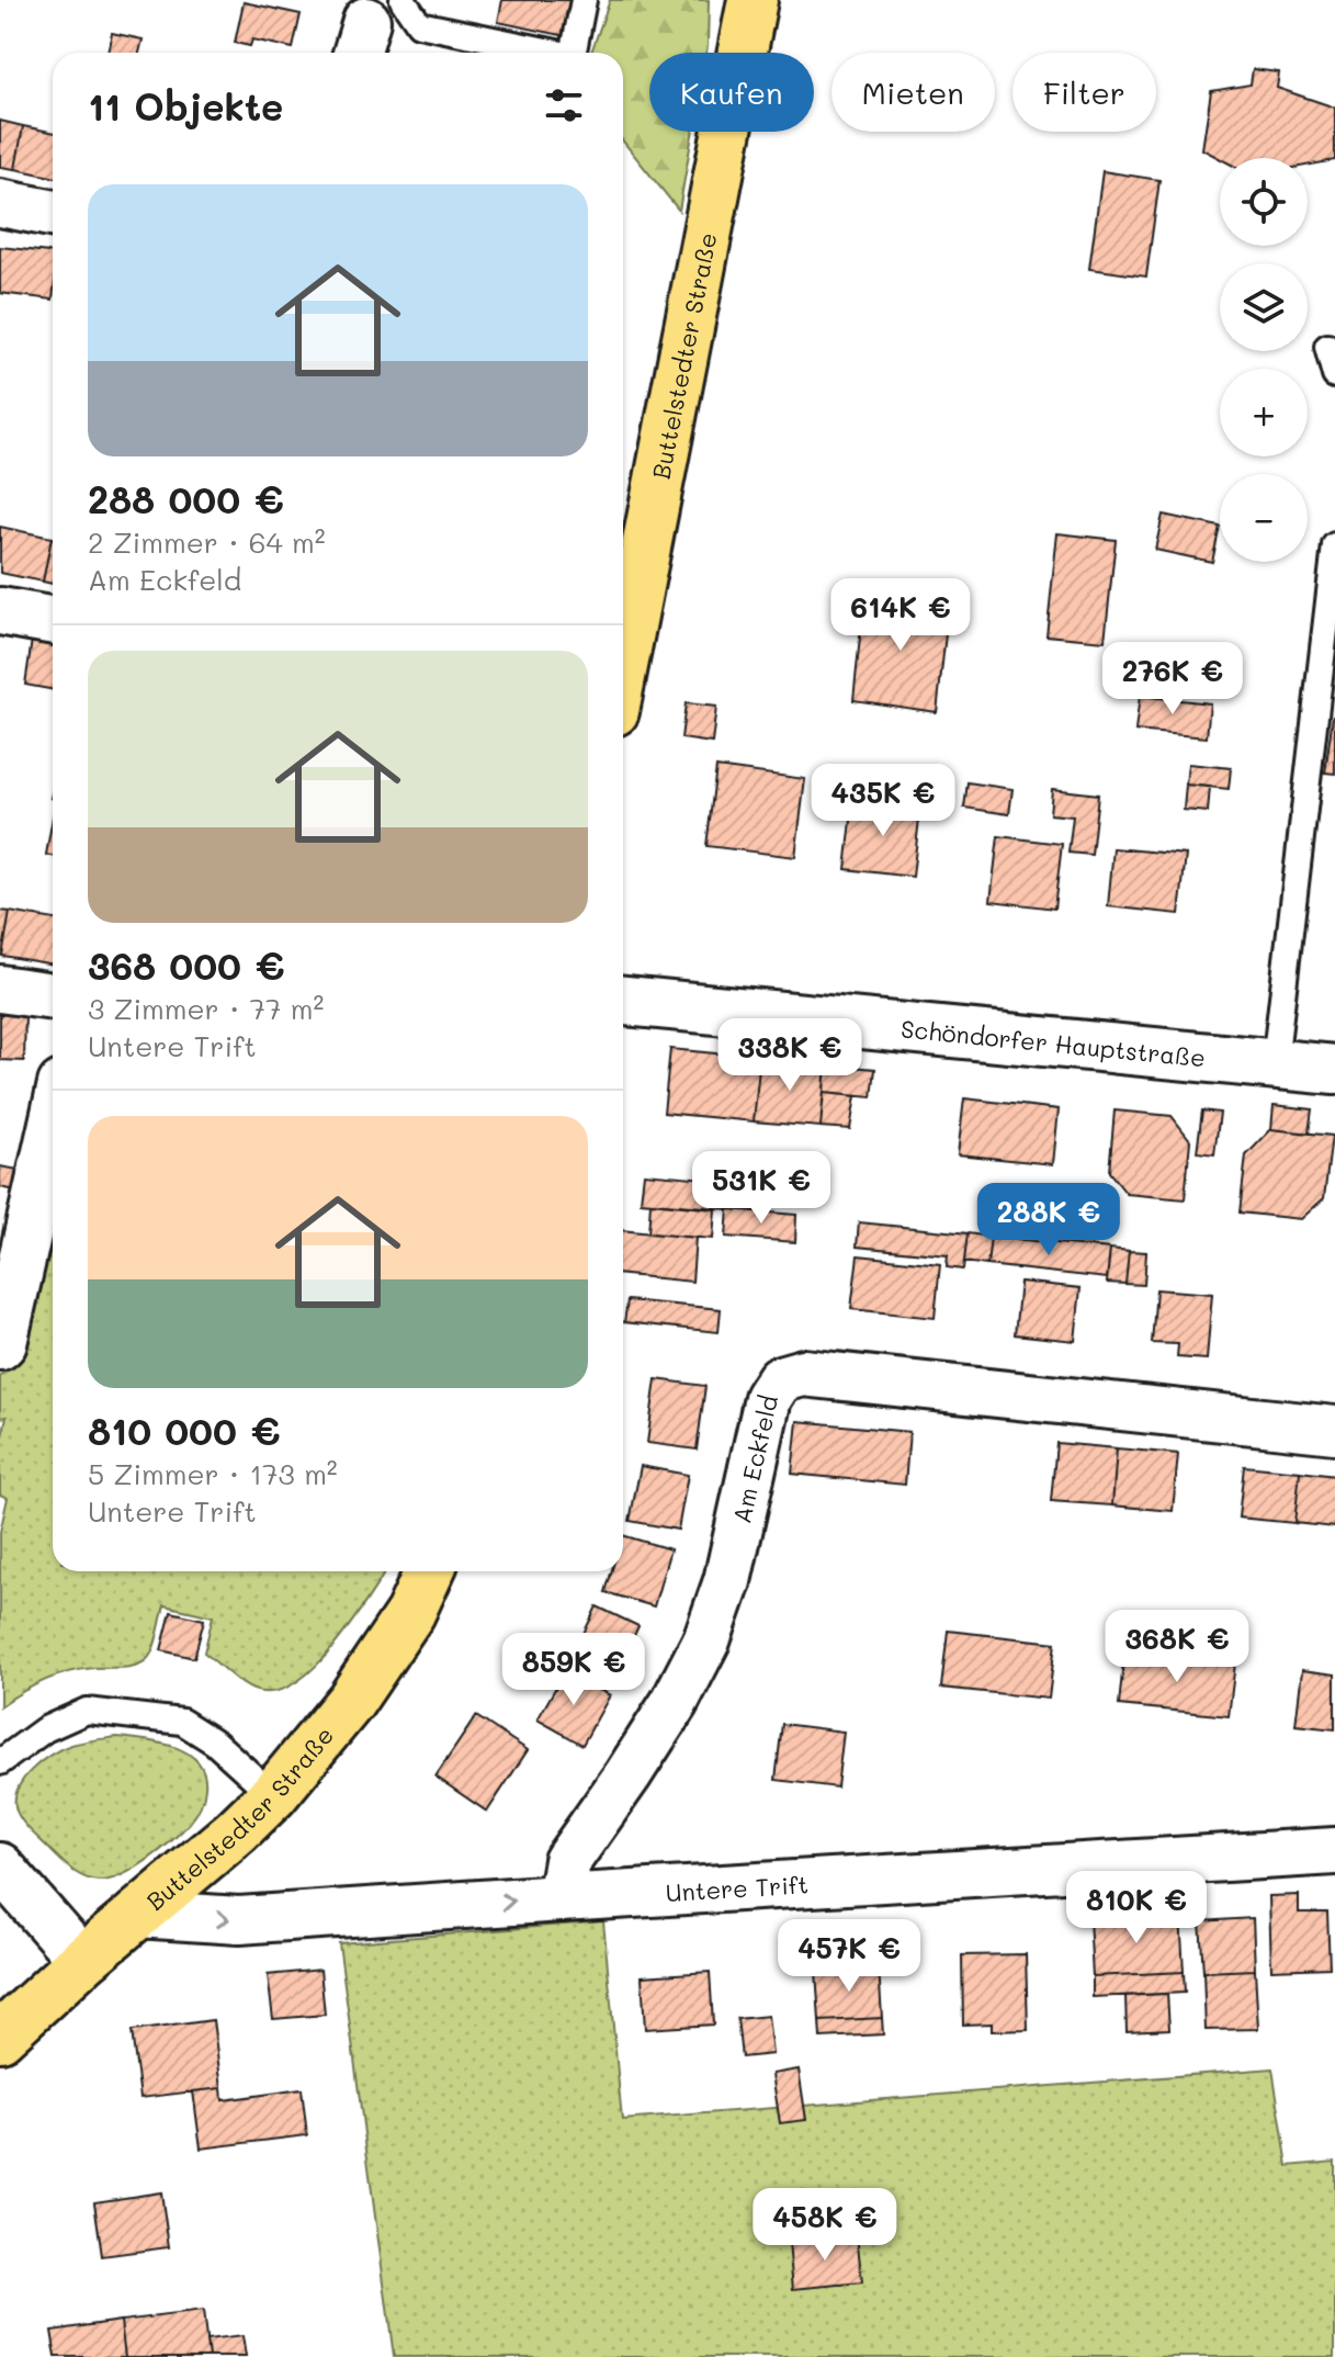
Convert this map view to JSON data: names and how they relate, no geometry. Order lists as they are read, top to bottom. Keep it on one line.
{"streets":{"main road":["Buttelstedter Straße"],"street":["Schöndorfer Hauptstraße","Am Eckfeld","Untere Trift"]},"crossings":[["Buttelstedter Straße","Untere Trift"],["Am Eckfeld","Untere Trift"]],"one_way":["Untere Trift"],"page":{"chip":["Kaufen","Mieten","Filter"],"heading":"11 Objekte","map_buttons":["+","−"],"list":[{"name":"288 000 €","note":"2 Zimmer · 64 m² · Am Eckfeld"},{"name":"368 000 €","note":"3 Zimmer · 77 m² · Untere Trift"},{"name":"810 000 €","note":"5 Zimmer · 173 m² · Untere Trift"}],"price":["614K €","276K €","435K €","338K €","531K €","288K €","368K €","859K €","810K €","457K €","458K €"]}}
